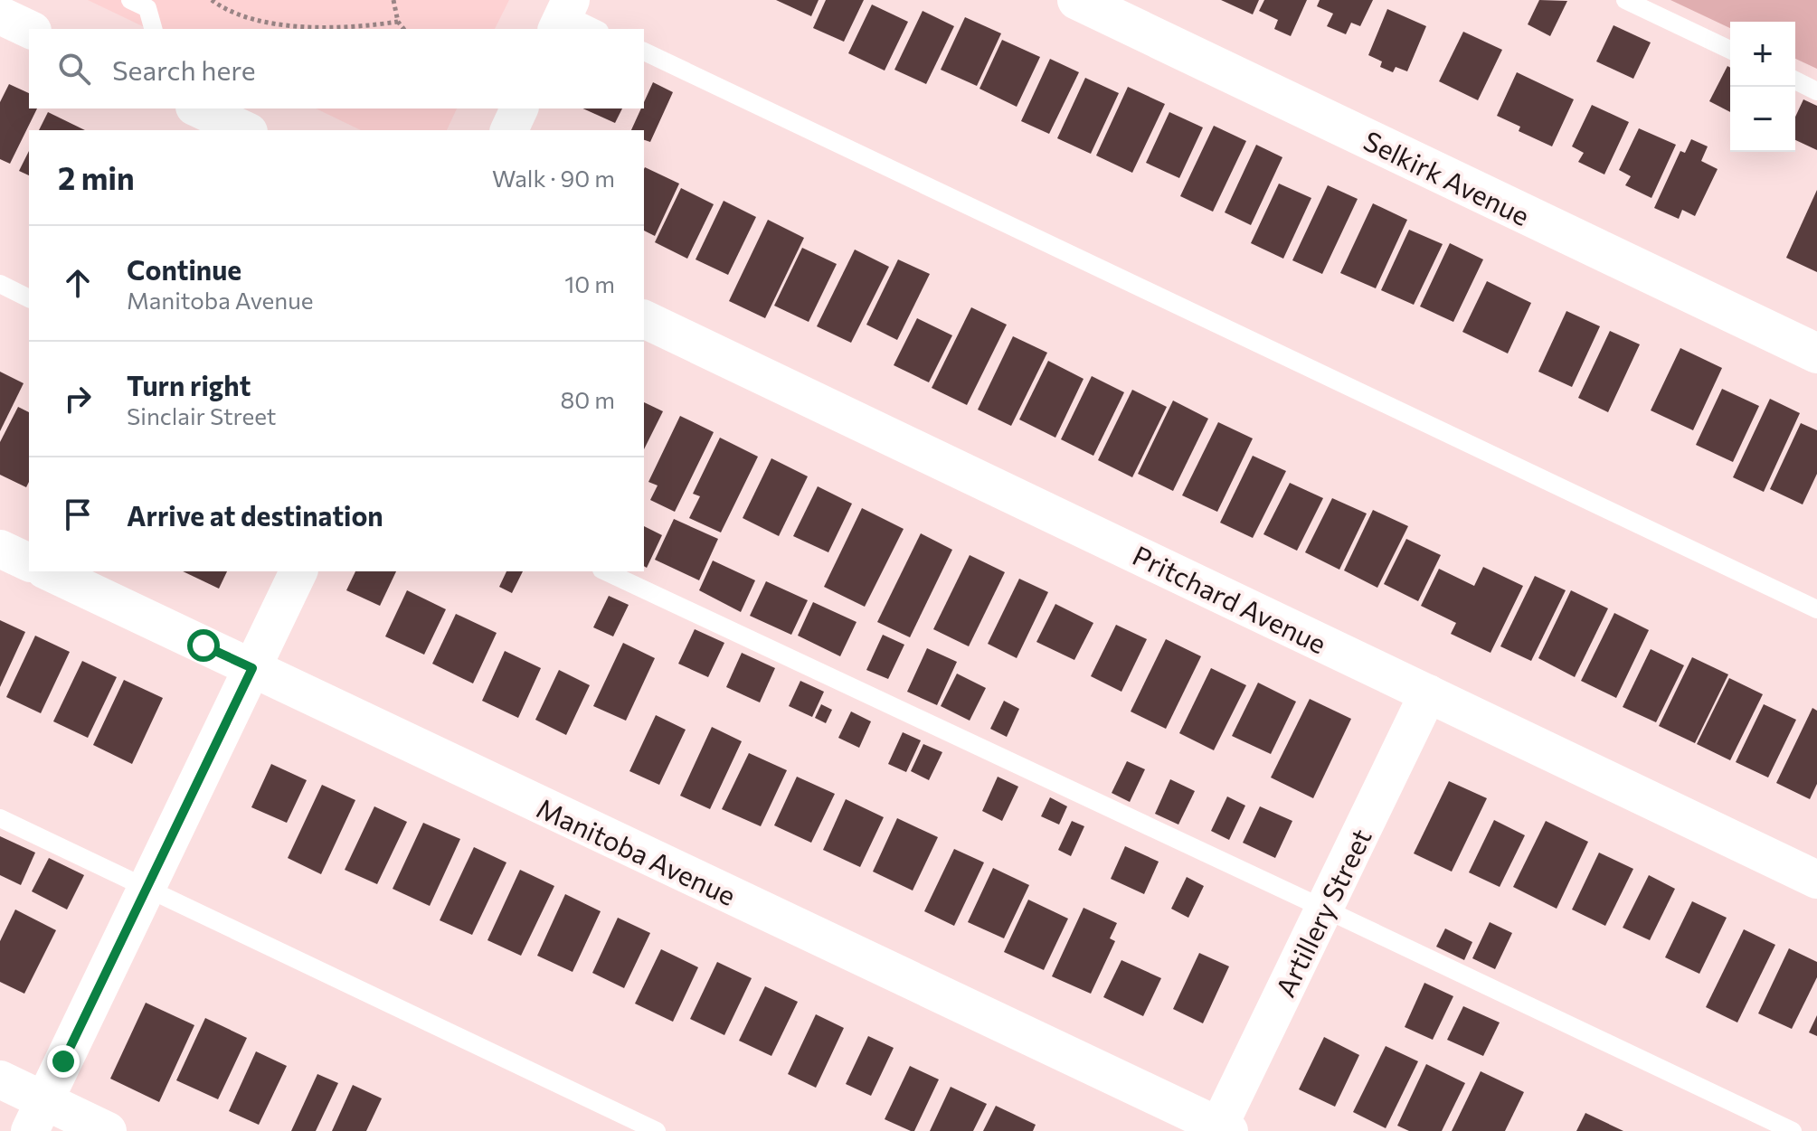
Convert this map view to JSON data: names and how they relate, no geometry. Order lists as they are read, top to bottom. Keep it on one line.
{"streets":{"main road":["Selkirk Avenue"],"street":["Pritchard Avenue","Manitoba Avenue","Artillery Street"]},"crossings":[["Pritchard Avenue","Artillery Street"],["Manitoba Avenue","Artillery Street"]],"page":{"map_buttons":["+","−"],"search":"Search here","heading":["2 min","Walk · 90 m"],"list":[["Continue","Manitoba Avenue","10 m"],["Turn right","Sinclair Street","80 m"],"Arrive at destination"]}}
